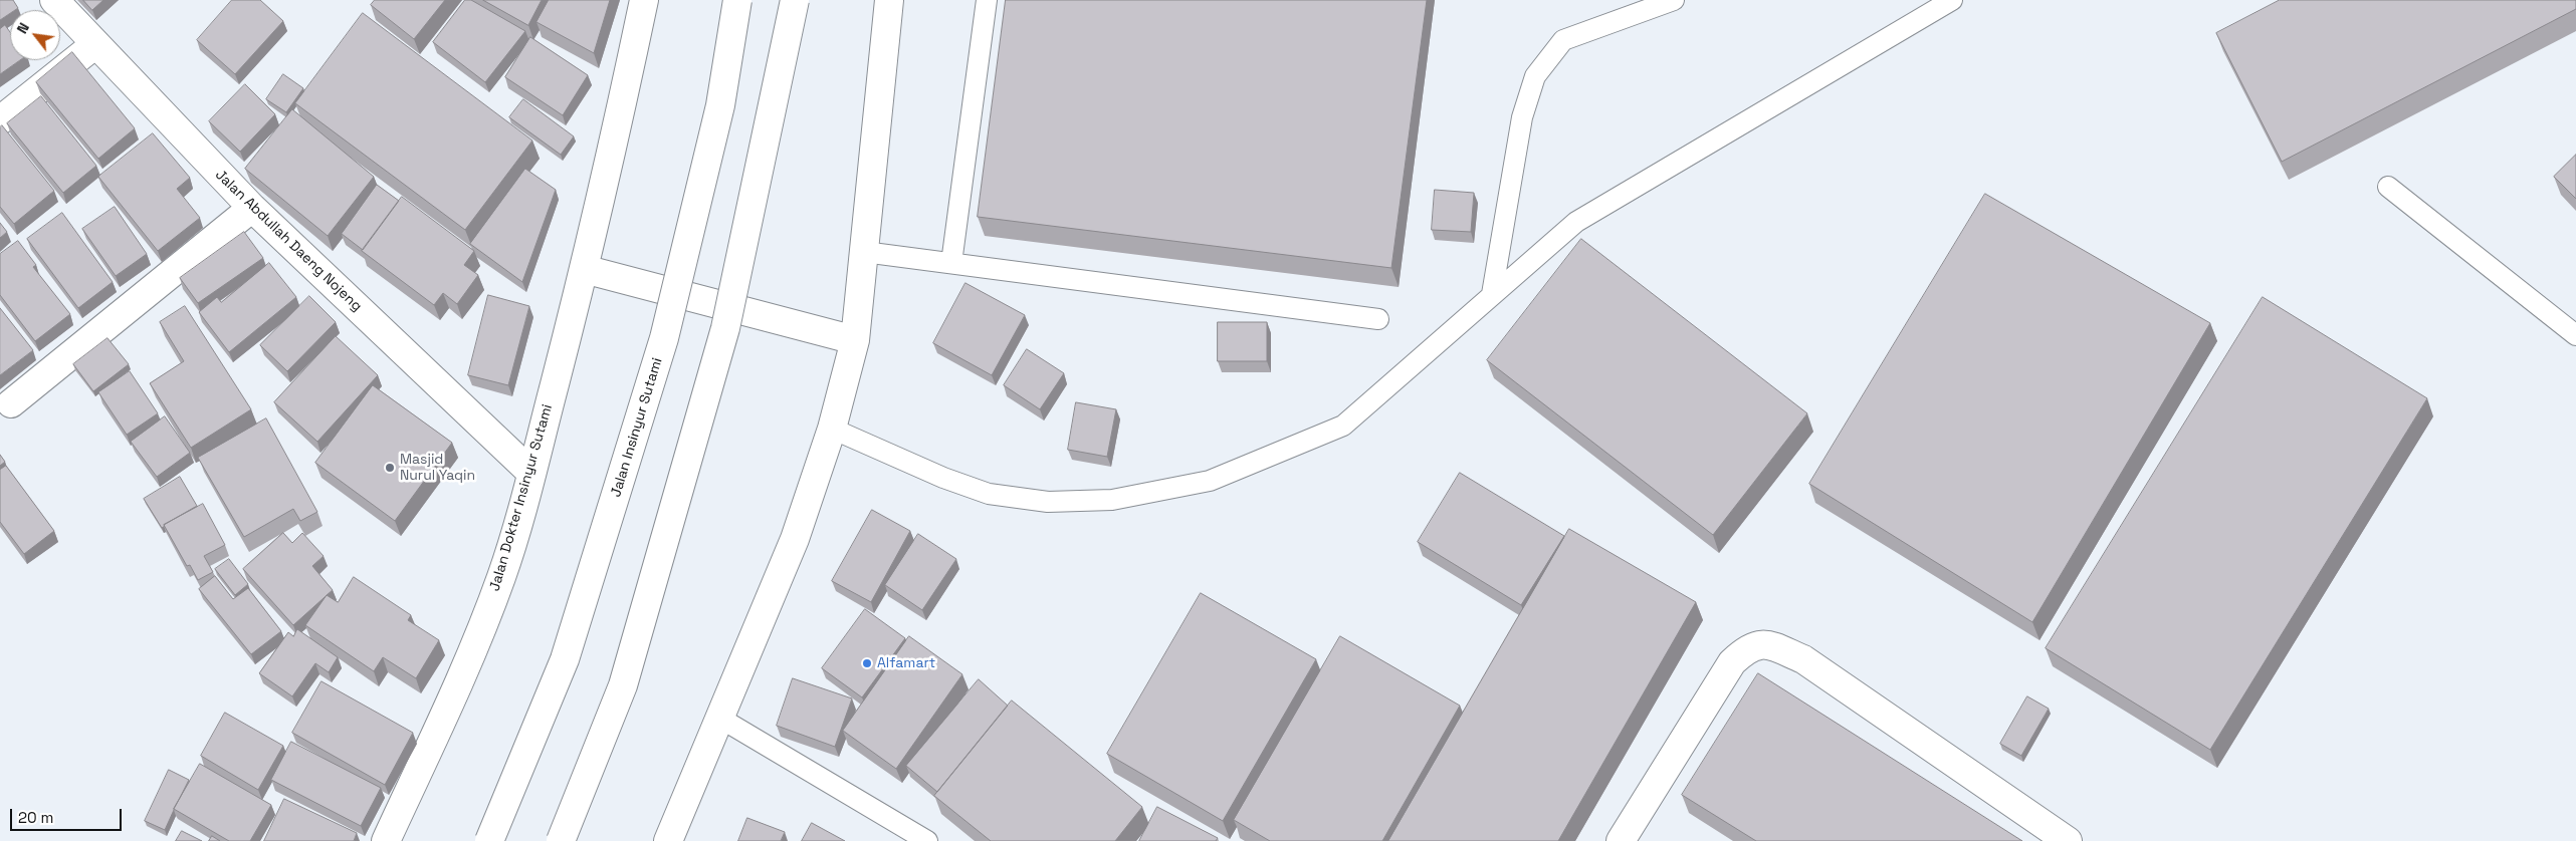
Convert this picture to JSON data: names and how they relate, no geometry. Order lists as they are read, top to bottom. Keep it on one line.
{"streets":{"main road":["Jalan Abdullah Daeng Nojeng","Jalan Insinyur Sutami","Jalan Dokter Insinyur Sutami"]},"crossings":[["Jalan Abdullah Daeng Nojeng","Jalan Dokter Insinyur Sutami"]],"places":["Masjid Nurul Yaqin","Alfamart"],"scale_bar":"20 m","north":"top left"}
